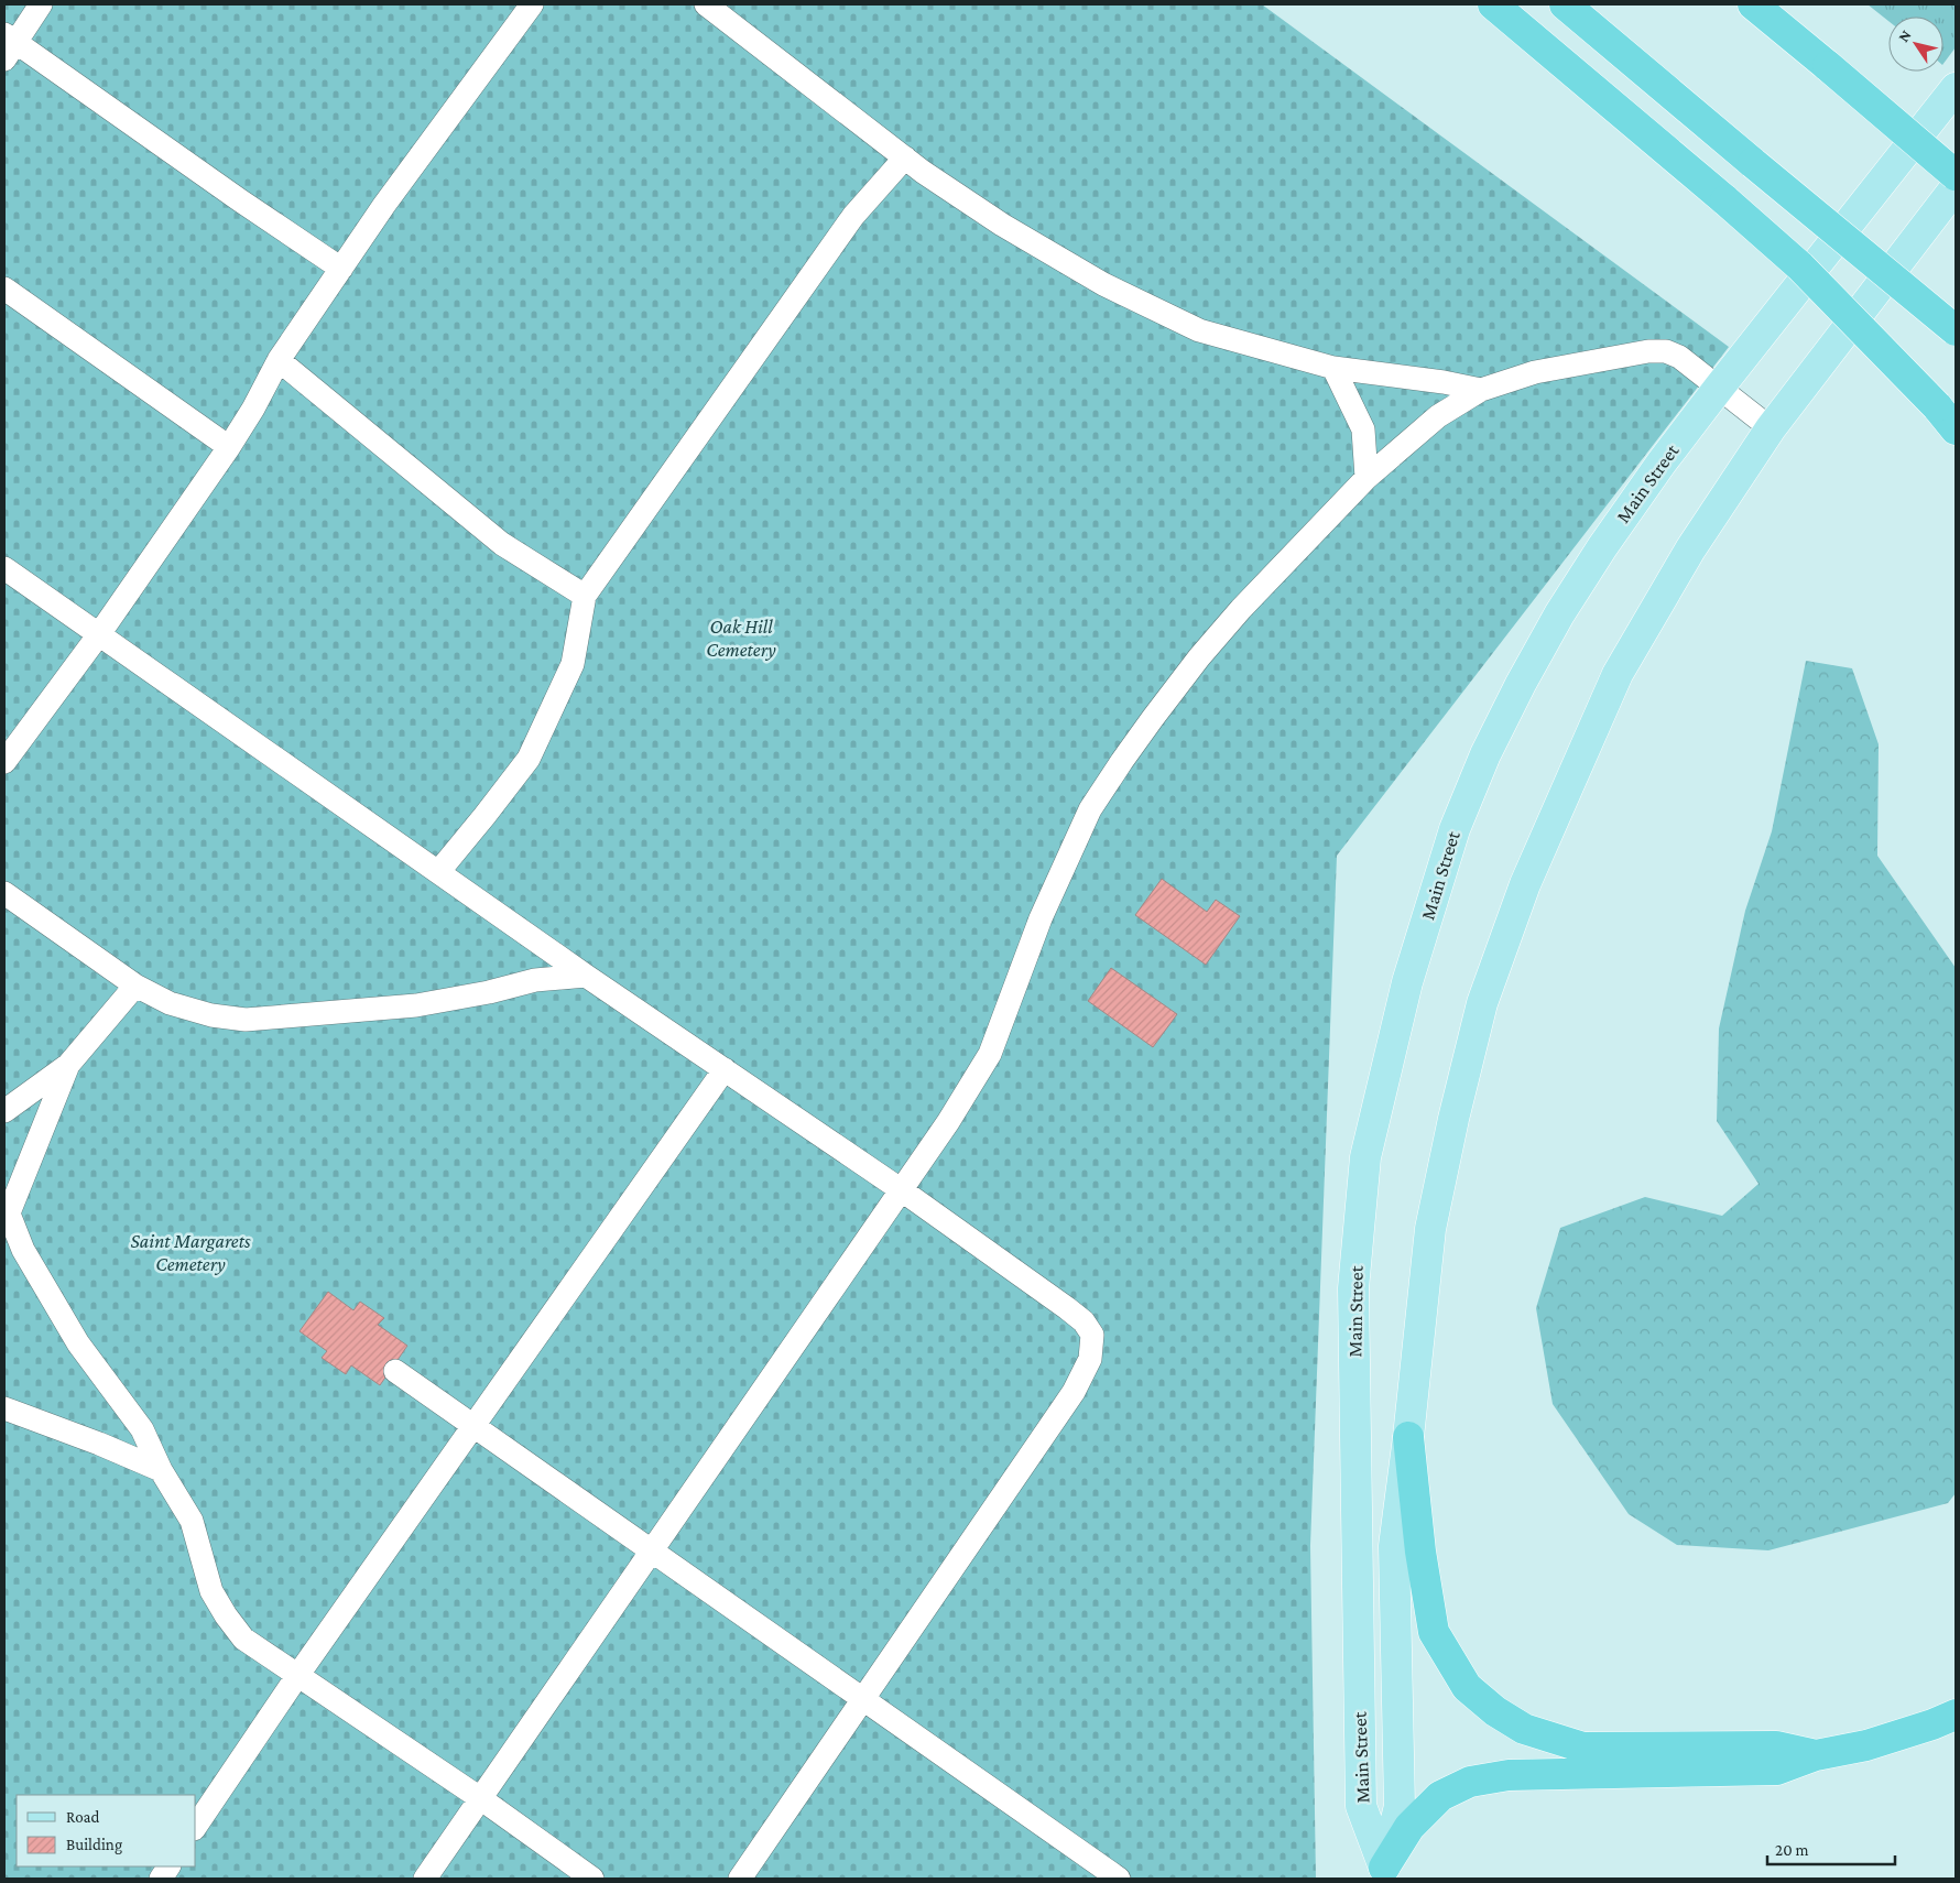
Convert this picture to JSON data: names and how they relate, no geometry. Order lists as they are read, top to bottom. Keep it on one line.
{"streets":{"main road":["Main Street"]},"parks":["Oak Hill Cemetery","Saint Margarets Cemetery"],"legend":["Road","Building"],"scale_bar":"20 m","north":"top left"}
